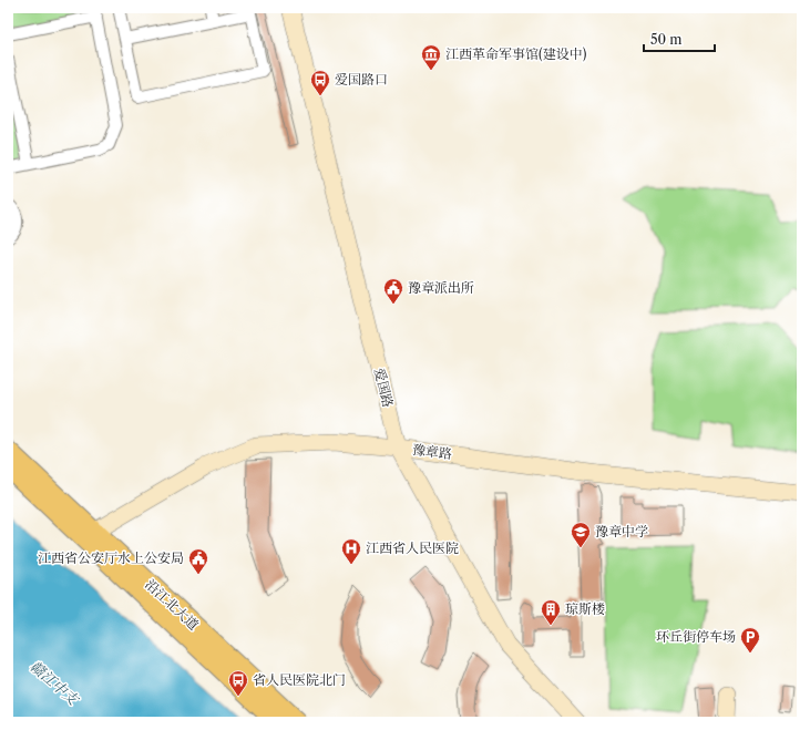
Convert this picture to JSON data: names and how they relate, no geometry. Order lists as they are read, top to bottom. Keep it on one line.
{"streets":{"main road":["沿江北大道"],"street":["爱国路","豫章路"]},"crossings":[["爱国路","豫章路"],["豫章路","沿江北大道"]],"water":["赣江中支"],"places":{"museum":["江西革命军事馆(建设中)"],"bus stop":["爱国路口","省人民医院北门"],"public building":["豫章派出所","江西省公安厅水上公安局"],"school or university":["豫章中学"],"hospital":["江西省人民医院"],"building":["琼斯楼"],"parking":["环丘街停车场"]},"scale_bar":"50 m"}
